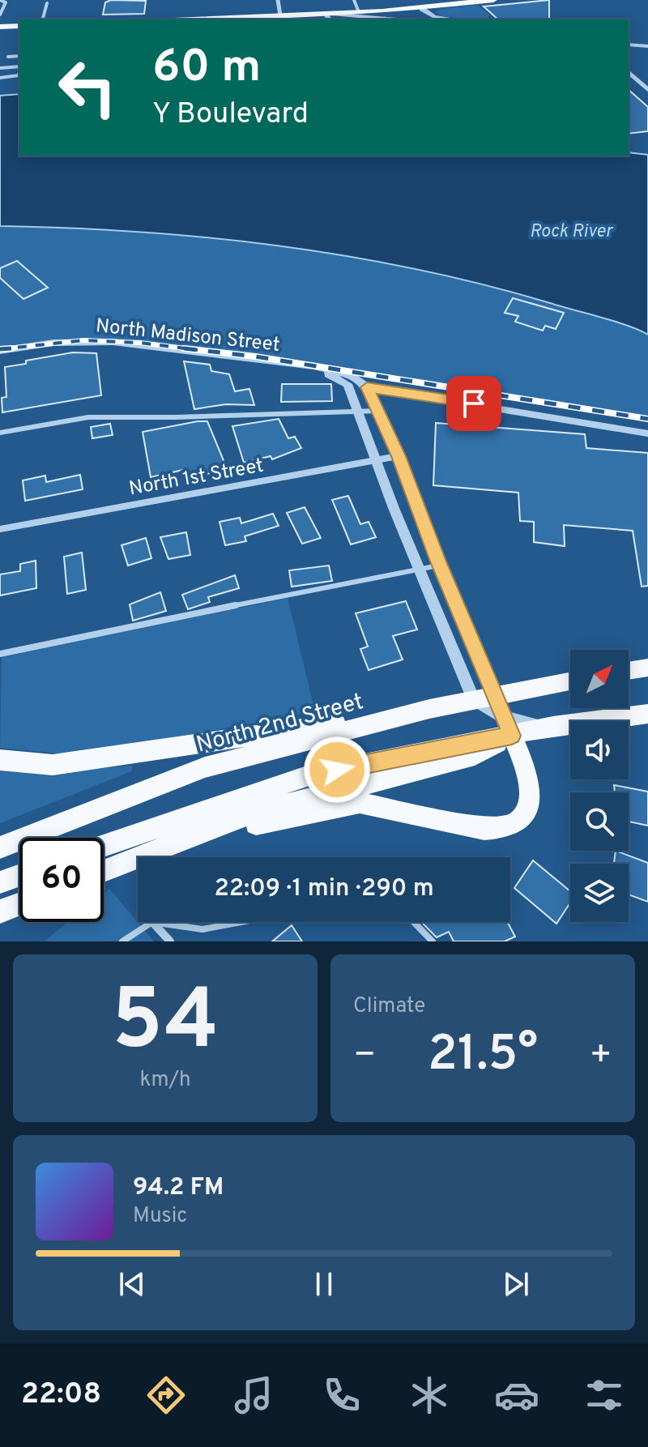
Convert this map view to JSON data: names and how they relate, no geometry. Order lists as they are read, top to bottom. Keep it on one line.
{"streets":{"main road":["North 2nd Street"],"street":["North Madison Street","North 1st Street"]},"water":["Rock River"],"north":"top right","page":{"turn":["60 m","Y Boulevard"],"limit":"60","trip":"22:09 · 1 min · 290 m","tile":[["54","km/h"],"Climate"],"heat":["−","21.5°","+"],"song":["94.2 FM","Music"],"tabs":"22:08"}}
